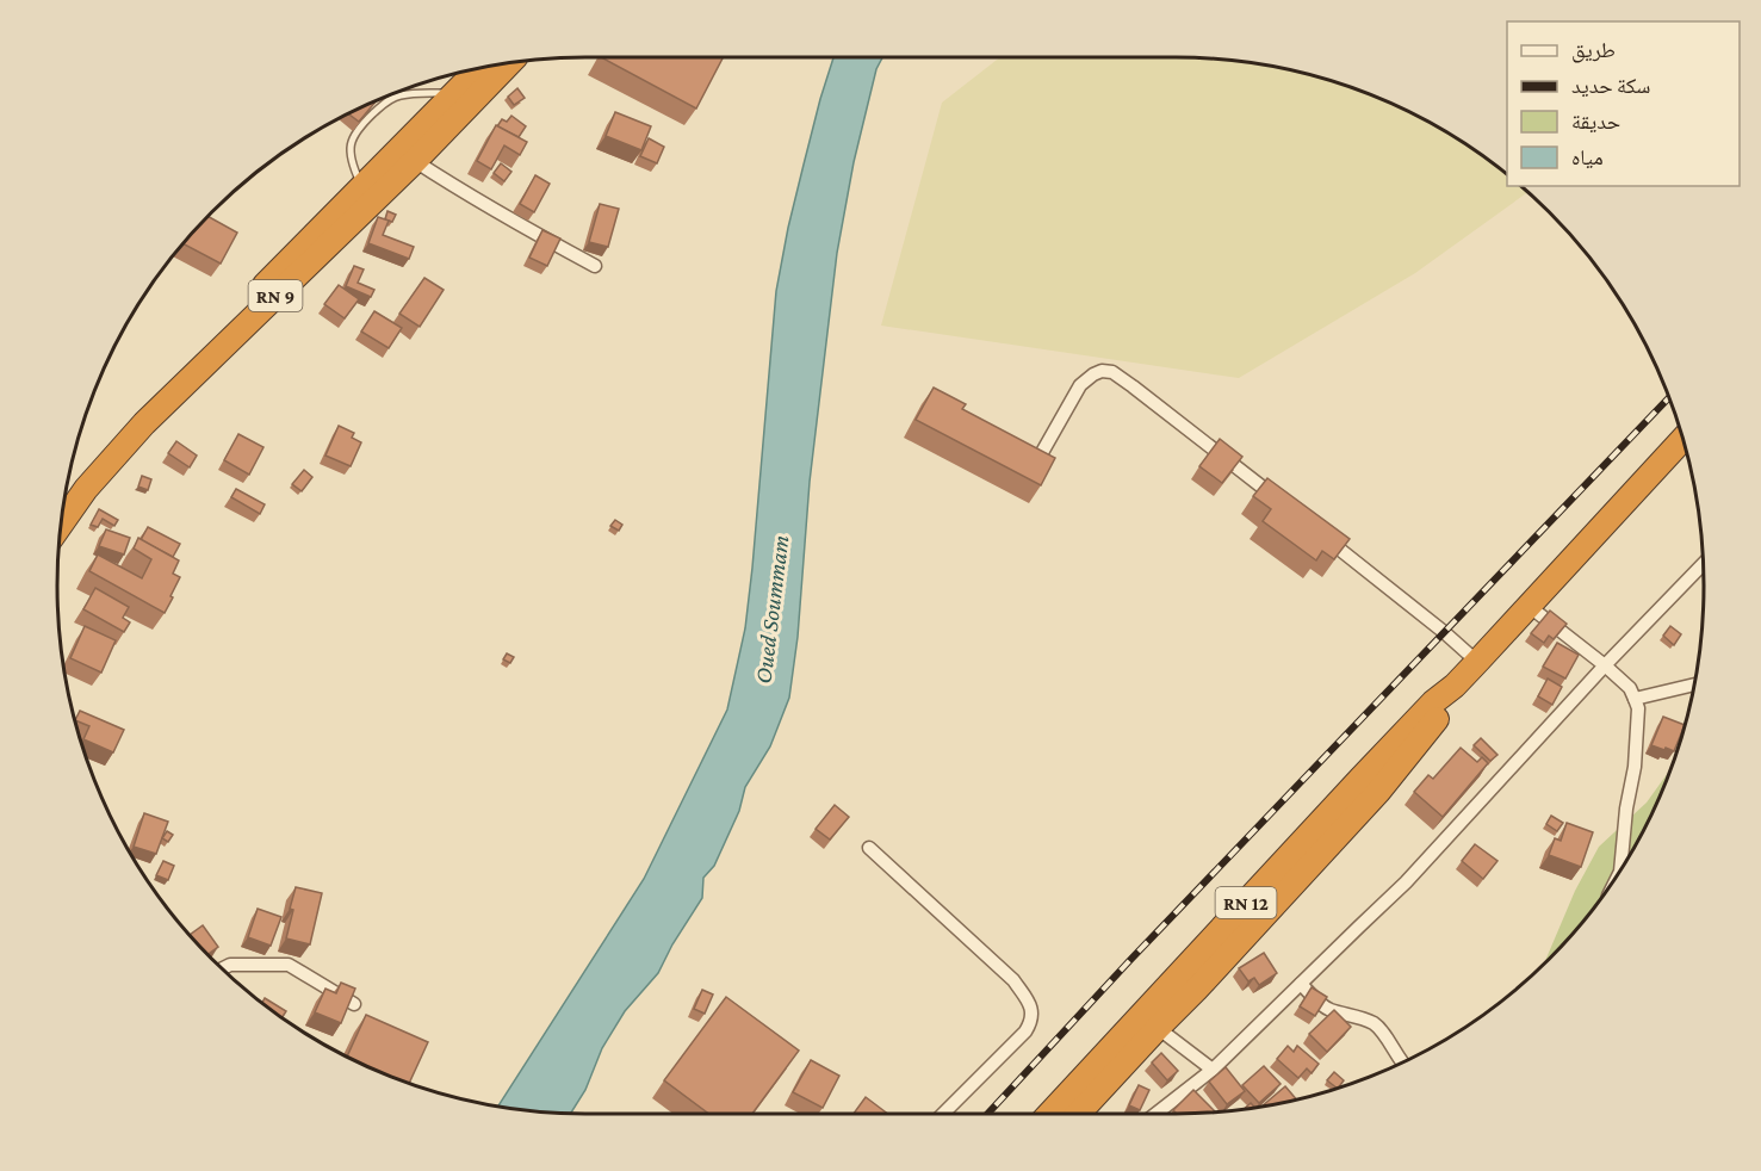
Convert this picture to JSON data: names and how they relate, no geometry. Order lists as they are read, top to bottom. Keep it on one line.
{"streets":{"highway":["RN 9","RN 12"]},"water":["Oued Soummam"],"legend":["طريق","سكة حديد","حديقة","مياه"]}
